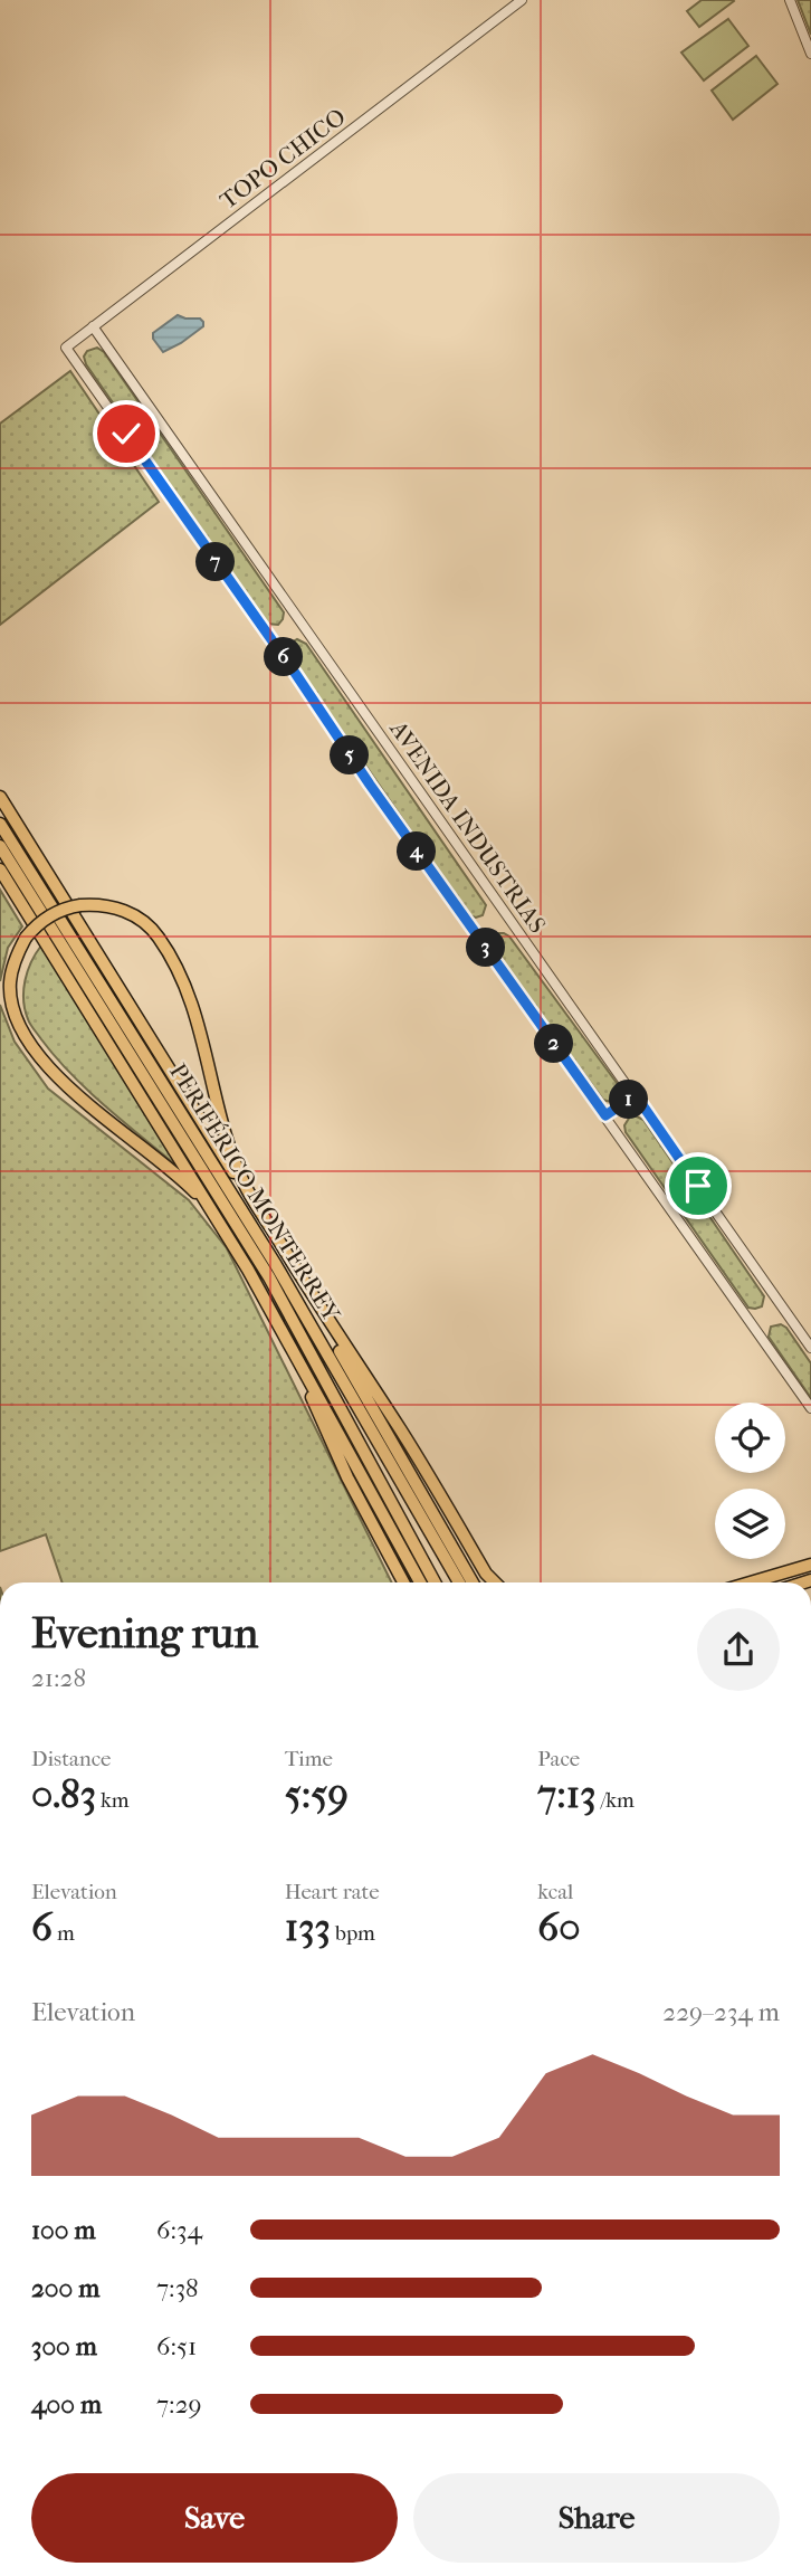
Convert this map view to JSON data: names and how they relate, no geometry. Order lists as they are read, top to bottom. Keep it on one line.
{"streets":{"highway":["PERIFÉRICO MONTERREY"],"street":["TOPO CHICO","AVENIDA INDUSTRIAS"]},"crossings":[["TOPO CHICO","AVENIDA INDUSTRIAS"]],"page":{"pins":["7","6","5","4","3","2","1"],"heading":["Evening run","21:28"],"stats":[["Distance","0.83 km"],["Time","5:59"],["Pace","7:13 /km"],["Elevation","6 m"],["Heart rate","133 bpm"],["kcal","60"]],"chart":["Elevation","229–234 m"],"list":[{"name":"100 m","note":"6:34"},{"name":"200 m","note":"7:38"},{"name":"300 m","note":"6:51"},{"name":"400 m","note":"7:29"}],"buttons":["Save","Share"]}}
